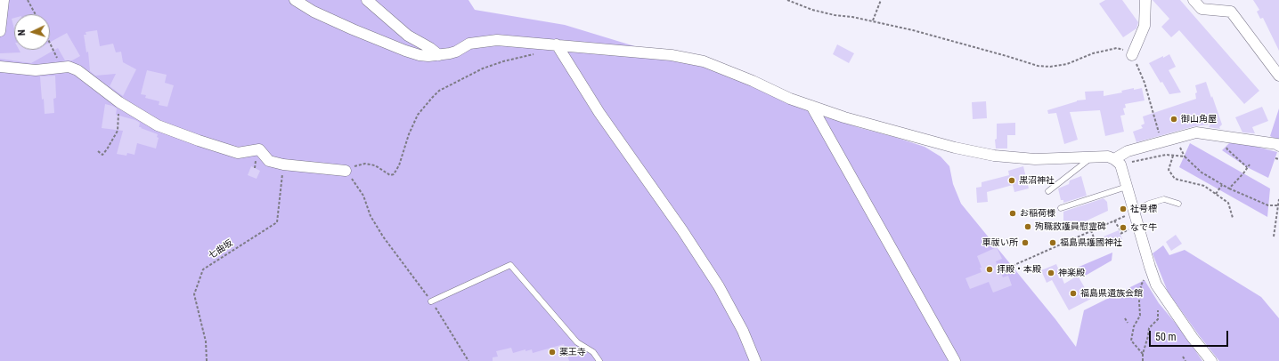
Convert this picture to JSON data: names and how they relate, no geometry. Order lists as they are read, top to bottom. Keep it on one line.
{"streets":{"path":["七曲坂"]},"places":["御山角屋","黒沼神社","社号標","お稲荷様","殉職救護員慰霊碑","なで牛","車祓い所","福島県護國神社","拝殿・本殿","神楽殿","福島県遺族会館","薬王寺"],"scale_bar":"50 m","north":"left"}
